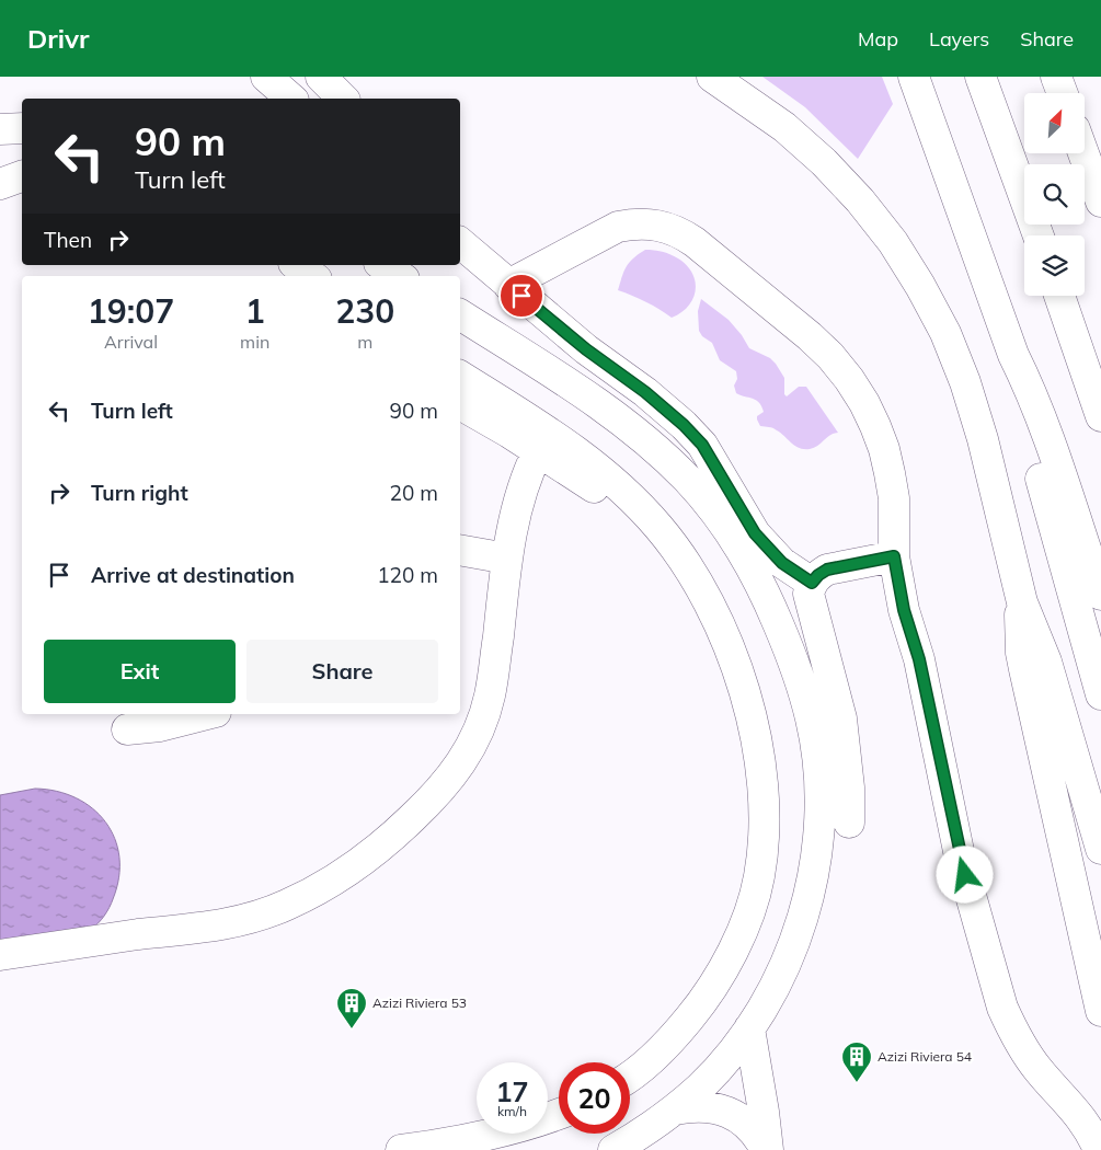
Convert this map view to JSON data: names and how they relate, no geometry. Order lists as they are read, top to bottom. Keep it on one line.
{"places":{"building":["Azizi Riviera 53","Azizi Riviera 54"]},"north":"top right","page":{"header":"Drivr","nav":["Map","Layers","Share"],"turn":["90 m","Turn left"],"then":"Then","eta":["19:07","Arrival","1","min","230","m"],"list":[{"name":"Turn left","value":"90 m"},{"name":"Turn right","value":"20 m"},{"name":"Arrive at destination","value":"120 m"}],"buttons":["Exit","Share"],"speed":"17 km/h","limit":"20"}}
